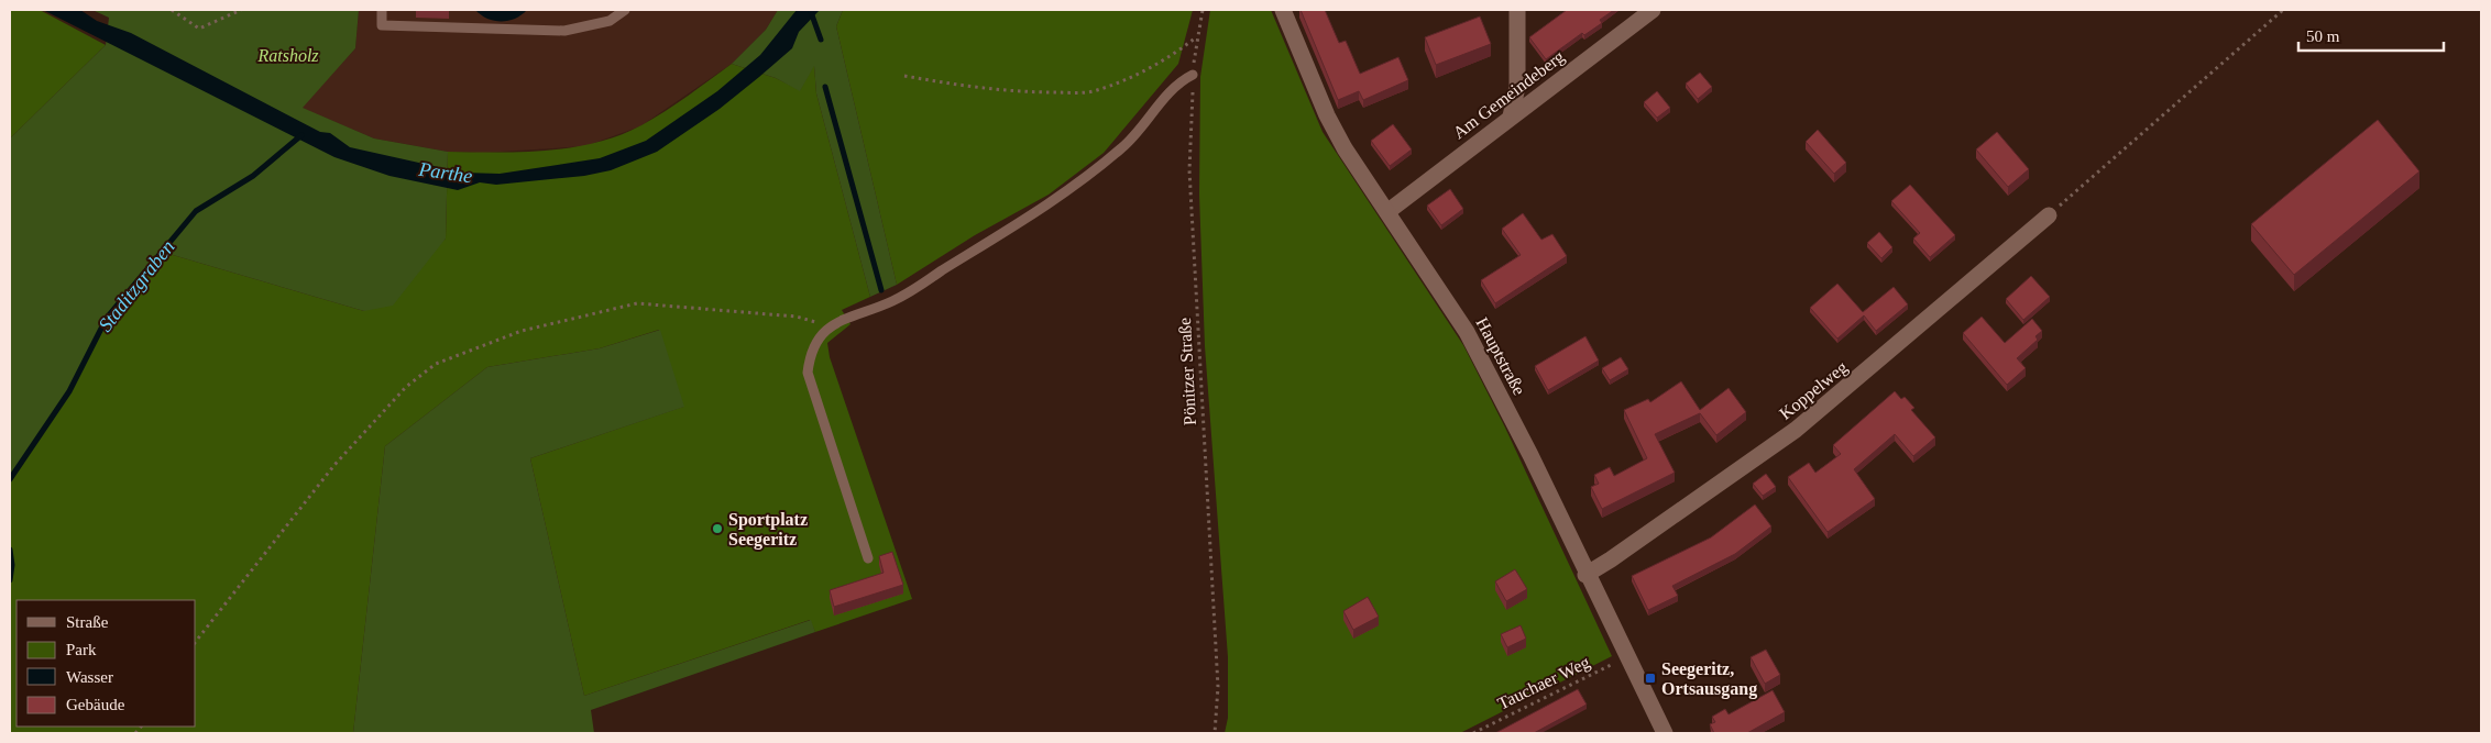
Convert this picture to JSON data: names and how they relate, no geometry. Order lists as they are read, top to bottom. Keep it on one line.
{"streets":{"street":["Am Gemeindeberg","Hauptstraße","Koppelweg"],"path":["Pönitzer Straße","Tauchaer Weg"]},"crossings":[["Am Gemeindeberg","Hauptstraße"],["Hauptstraße","Koppelweg"],["Hauptstraße","Tauchaer Weg"]],"water":["Parthe","Staditzgraben"],"parks":["Ratsholz"],"places":{"other":["Sportplatz Seegeritz"],"transit":["Seegeritz, Ortsausgang"]},"legend":["Straße","Park","Wasser","Gebäude"],"scale_bar":"50 m"}
